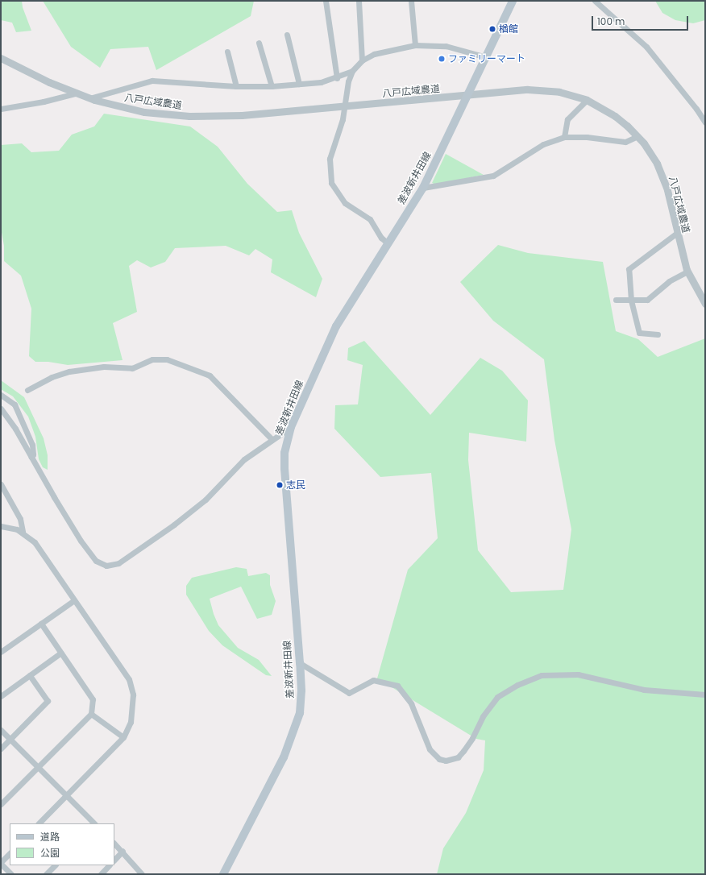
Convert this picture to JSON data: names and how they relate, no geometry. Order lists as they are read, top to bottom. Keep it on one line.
{"streets":{"main road":["差波新井田線"],"street":["八戸広域農道"]},"crossings":[["八戸広域農道","差波新井田線"]],"places":["楢館","ファミリーマート","志民"],"legend":["道路","公園"],"scale_bar":"100 m"}
